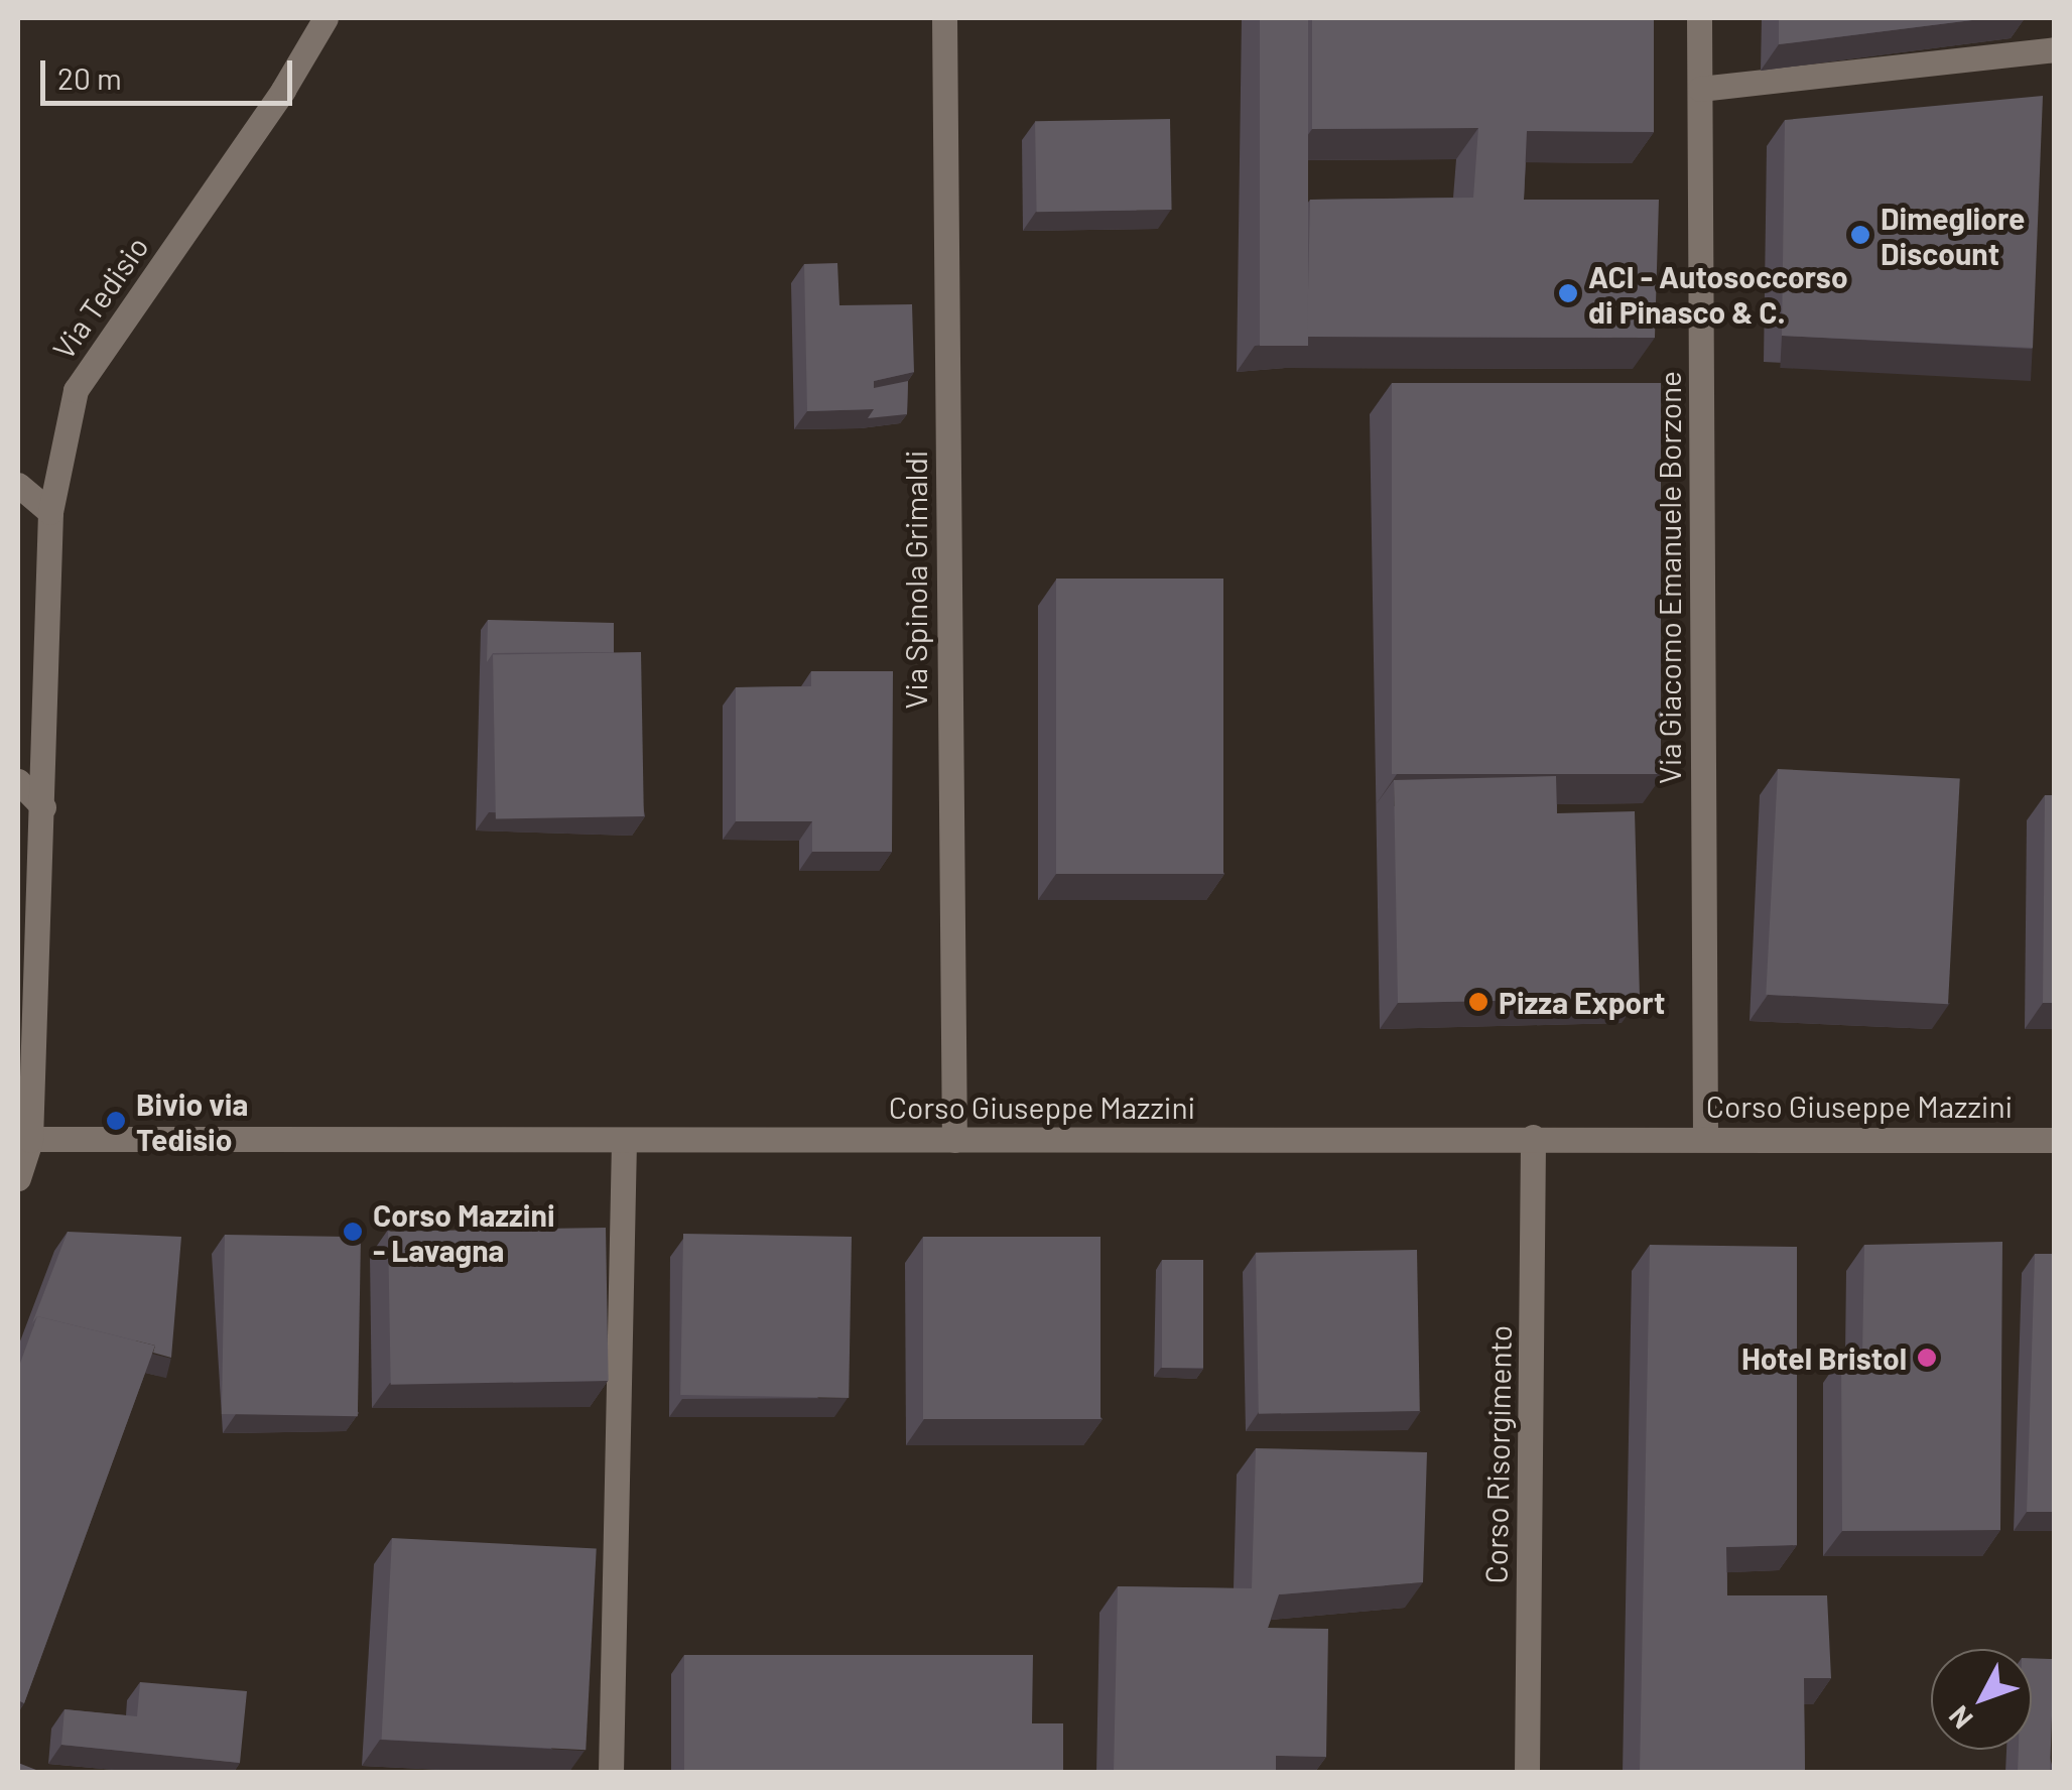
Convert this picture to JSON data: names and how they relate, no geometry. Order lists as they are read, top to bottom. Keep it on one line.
{"streets":{"street":["Via Tedisio","Via Giacomo Emanuele Borzone","Via Spinola Grimaldi","Corso Giuseppe Mazzini","Corso Risorgimento"]},"crossings":[["Via Tedisio","Corso Giuseppe Mazzini"],["Via Giacomo Emanuele Borzone","Corso Giuseppe Mazzini"],["Via Spinola Grimaldi","Corso Giuseppe Mazzini"],["Corso Giuseppe Mazzini","Corso Risorgimento"]],"places":["Dimegliore Discount","ACI - Autosoccorso di Pinasco & C.","Pizza Export","Bivio via Tedisio","Corso Mazzini - Lavagna","Hotel Bristol"],"scale_bar":"20 m","north":"bottom left"}
